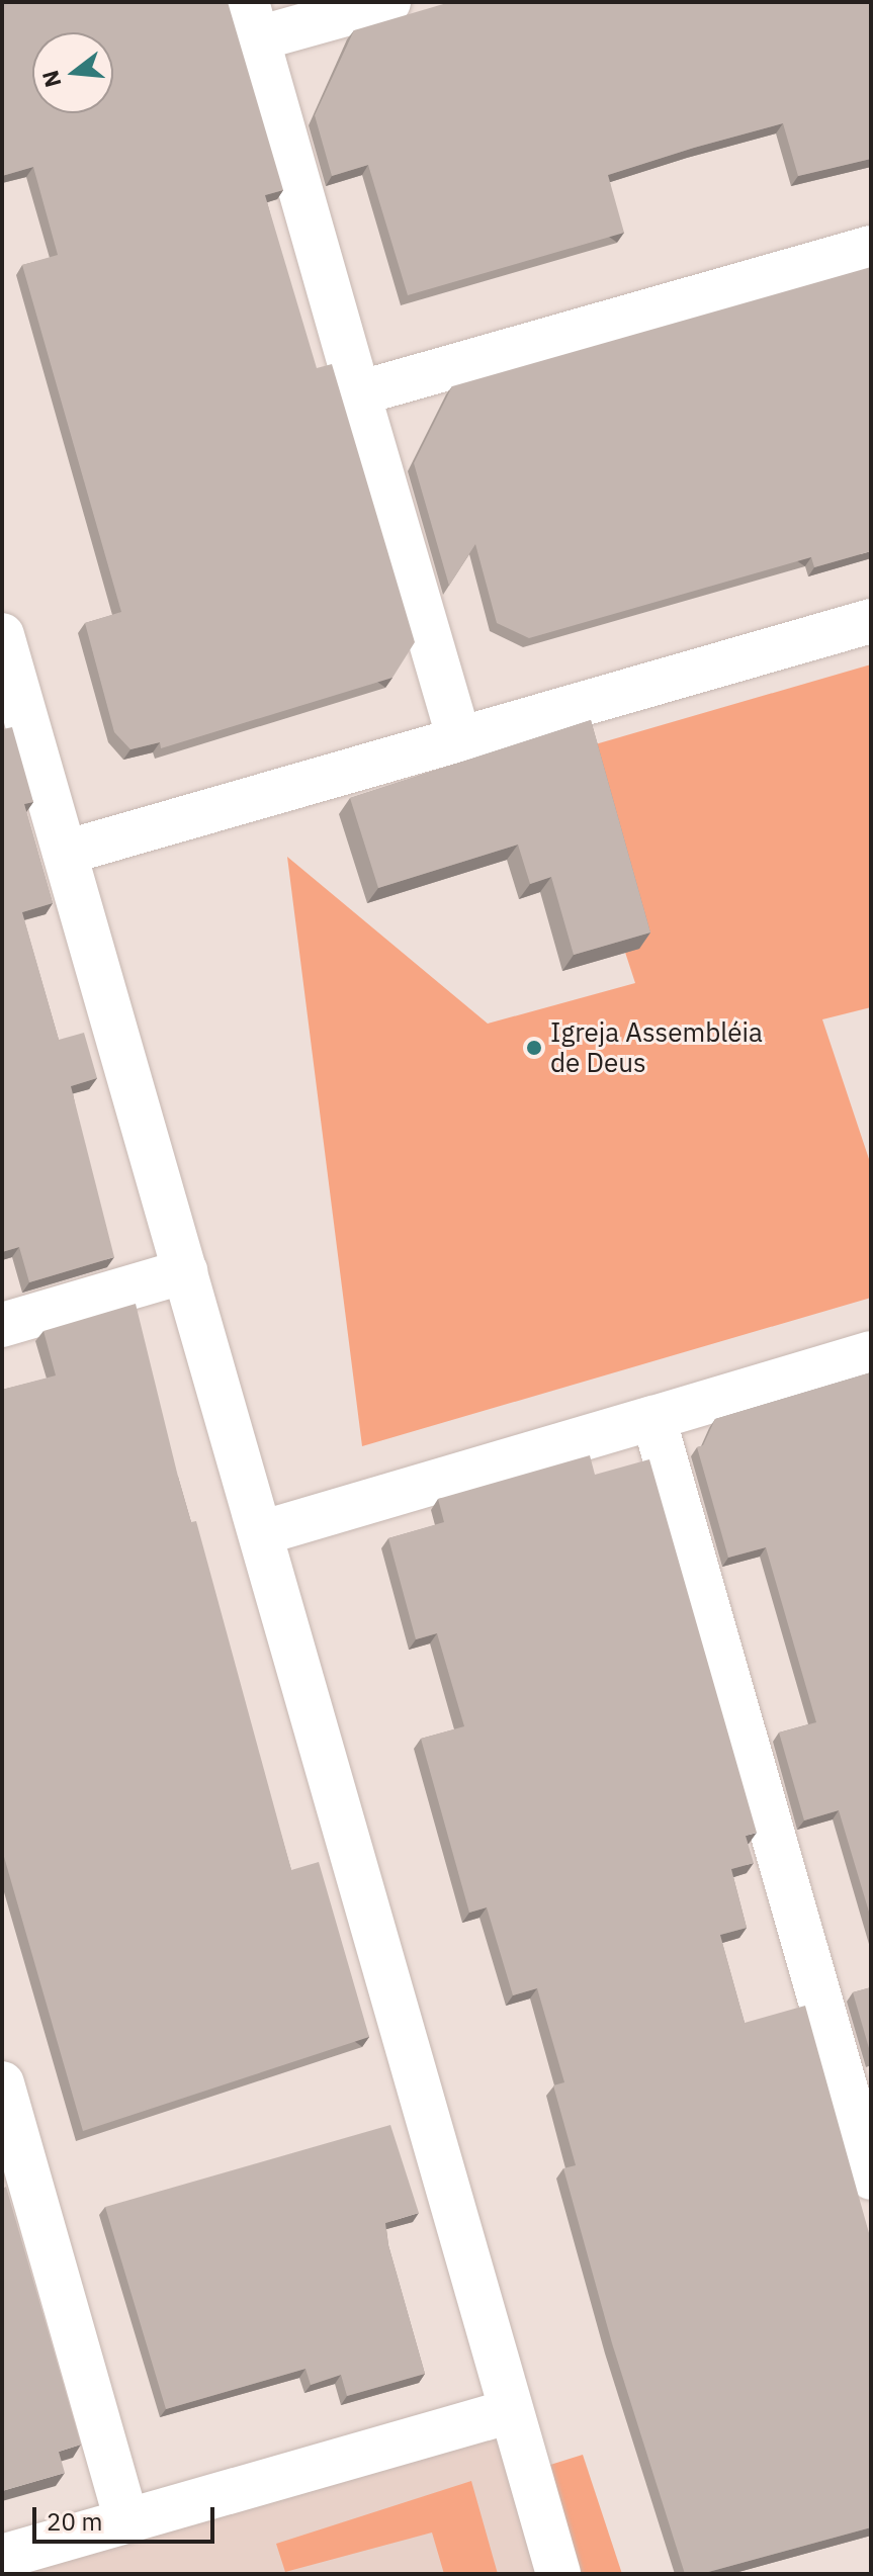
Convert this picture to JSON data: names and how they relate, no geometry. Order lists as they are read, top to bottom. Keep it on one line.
{"places":["Igreja Assembléia de Deus"],"scale_bar":"20 m","north":"left"}
